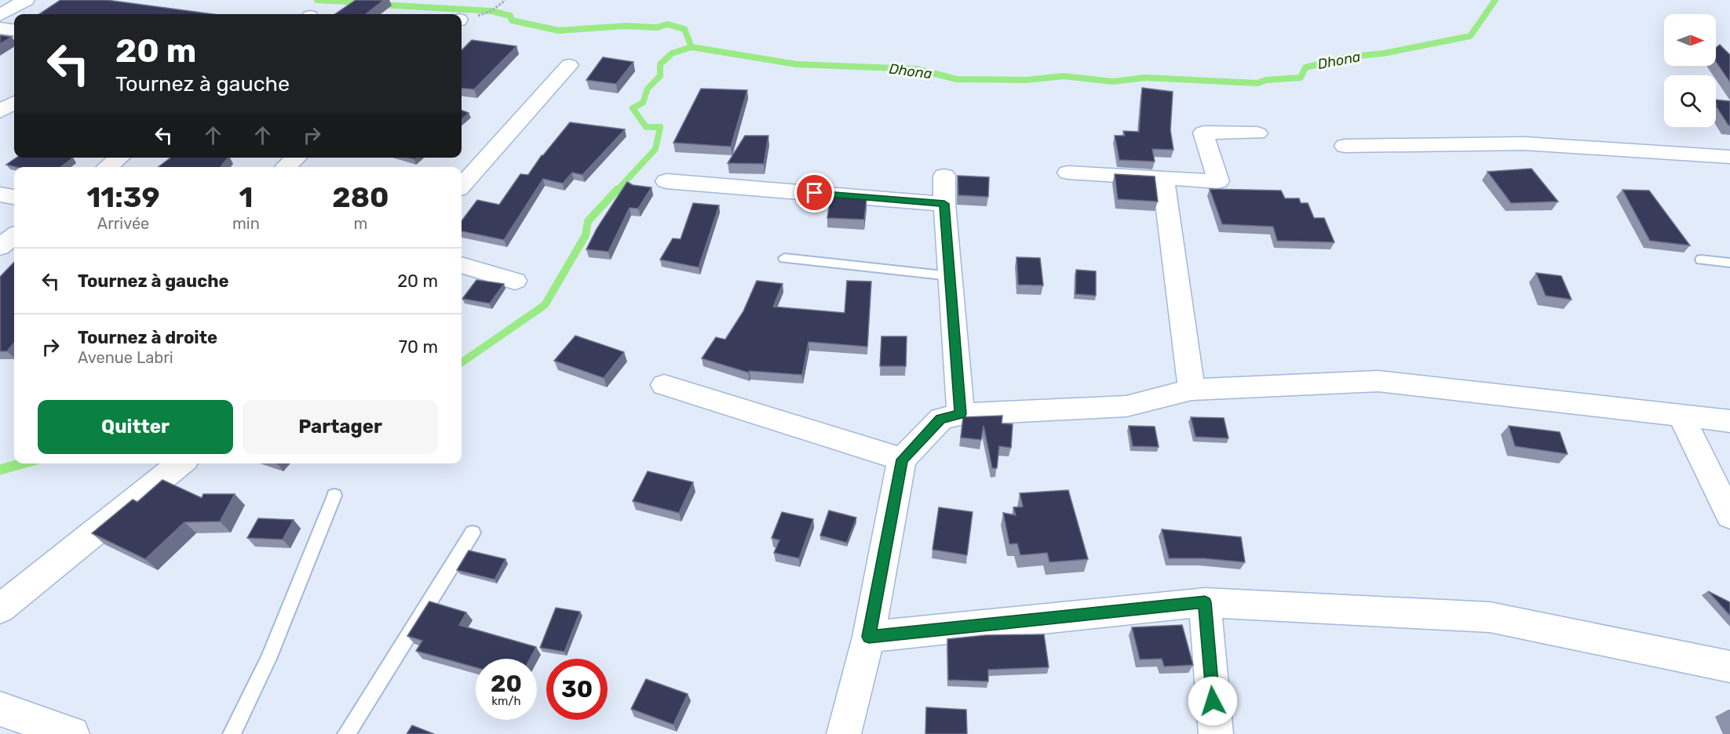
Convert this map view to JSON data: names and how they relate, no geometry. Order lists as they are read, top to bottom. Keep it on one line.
{"water":["Dhona"],"north":"right","page":{"turn":["20 m","Tournez à gauche"],"eta":["11:39","Arrivée","1","min","280","m"],"list":[{"name":"Tournez à gauche","value":"20 m"},{"name":"Tournez à droite","note":"Avenue Labri","value":"70 m"}],"buttons":["Quitter","Partager"],"speed":"20 km/h","limit":"30"}}
